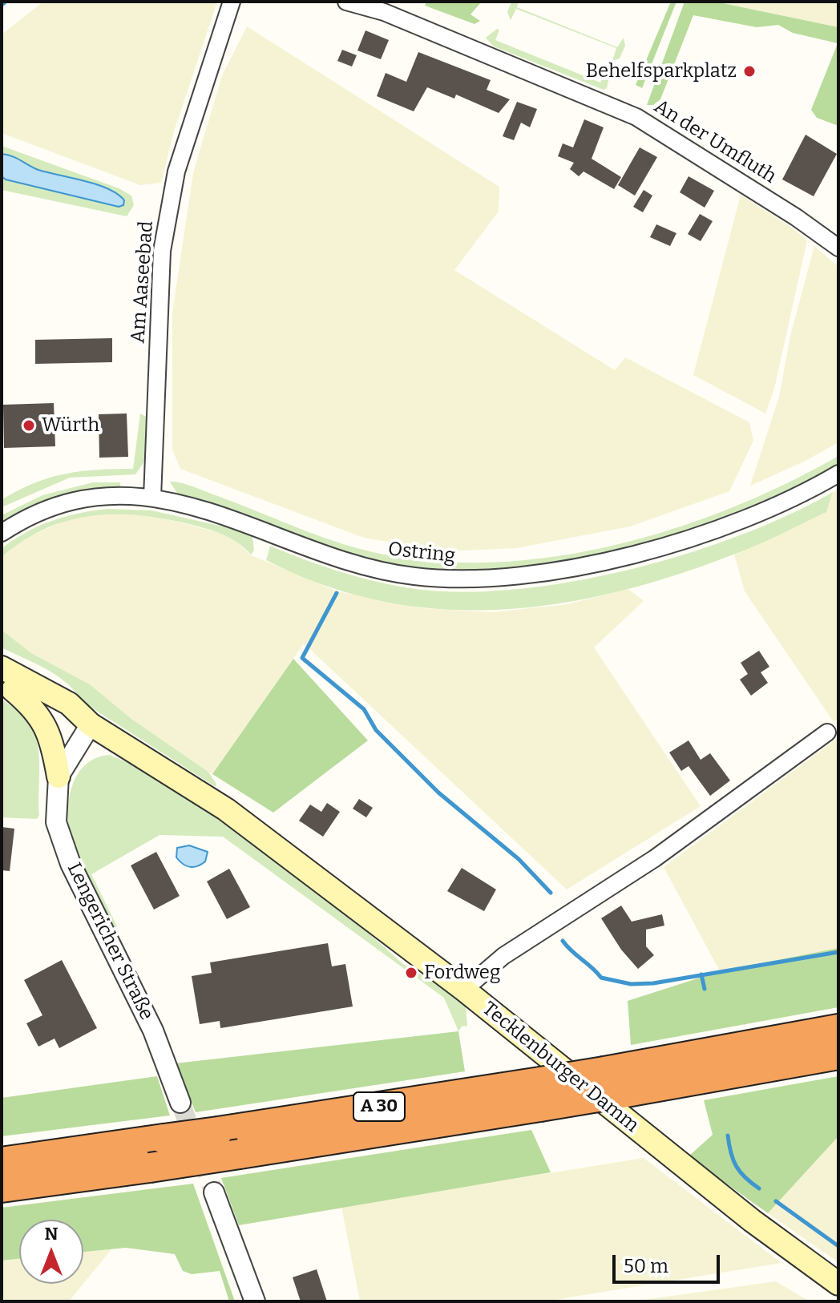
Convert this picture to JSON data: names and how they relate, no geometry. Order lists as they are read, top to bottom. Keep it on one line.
{"streets":{"highway":["A 30"],"main road":["Lengericher Straße","Tecklenburger Damm"],"street":["An der Umfluth","Am Aaseebad","Ostring"]},"crossings":[["Am Aaseebad","Ostring"],["Lengericher Straße","Tecklenburger Damm"]],"places":["Behelfsparkplatz","Würth","Fordweg"],"scale_bar":"50 m","north":"top"}
